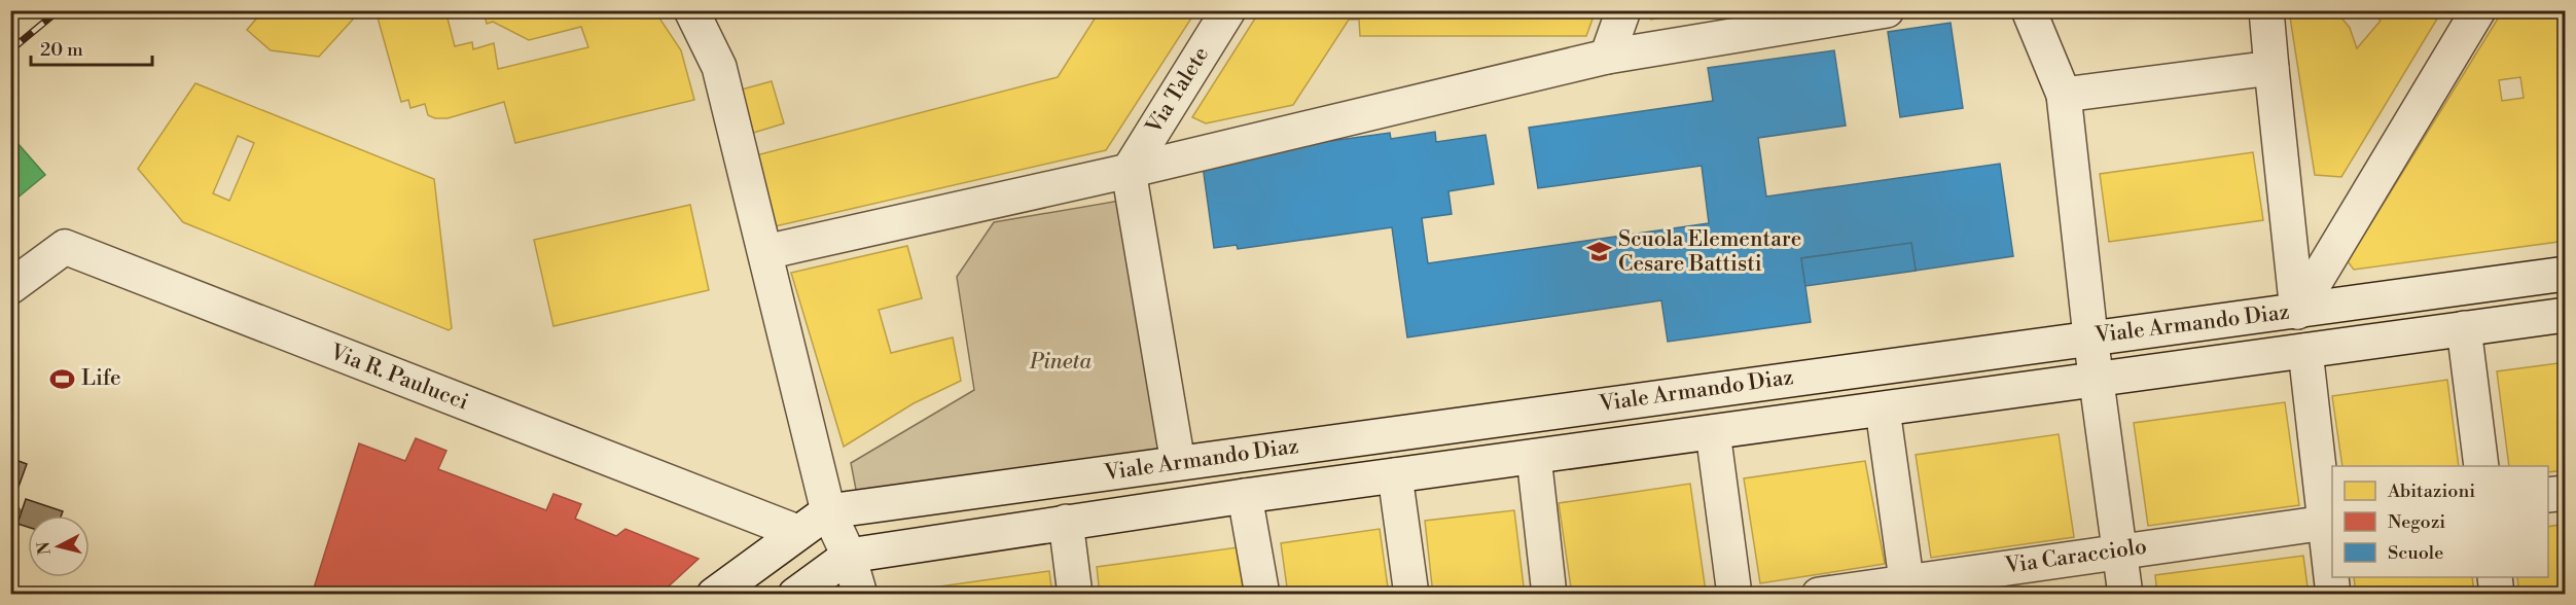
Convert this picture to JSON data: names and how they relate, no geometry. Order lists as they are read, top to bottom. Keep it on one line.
{"streets":{"street":["Via Talete","Viale Armando Diaz","Via R. Paulucci","Via Caracciolo"]},"parks":["Pineta"],"places":{"school or university":["Scuola Elementare Cesare Battisti"],"sports":["Life"]},"legend":["Abitazioni","Negozi","Scuole"],"scale_bar":"20 m","north":"left"}
